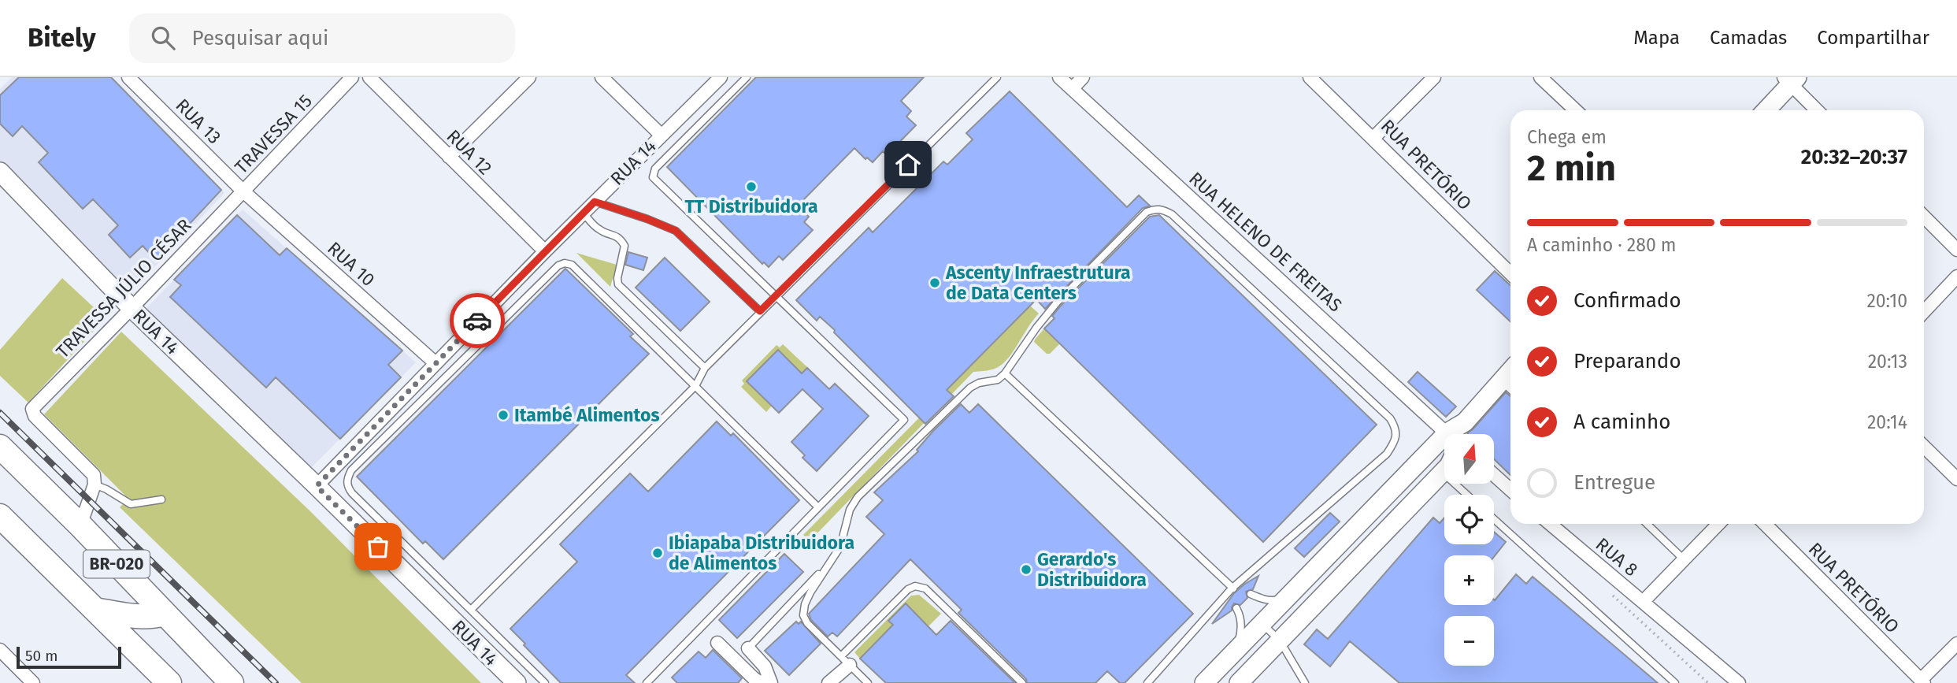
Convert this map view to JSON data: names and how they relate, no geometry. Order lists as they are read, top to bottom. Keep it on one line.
{"streets":{"highway":["BR-020"],"main road":["RUA 14"],"street":["RUA 13","TRAVESSA 15","RUA 12","RUA PRETÓRIO","RUA HELENO DE FREITAS","RUA 10","TRAVESSA JÚLIO CÉSAR","RUA 8"]},"crossings":[["RUA 13","TRAVESSA 15"],["RUA 13","RUA 10"],["RUA 13","TRAVESSA JÚLIO CÉSAR"],["TRAVESSA 15","RUA 10"],["TRAVESSA 15","TRAVESSA JÚLIO CÉSAR"],["RUA 12","RUA 14"],["RUA 14","RUA 10"],["RUA 14","TRAVESSA JÚLIO CÉSAR"],["RUA 10","TRAVESSA JÚLIO CÉSAR"]],"places":["TT Distribuidora","Ascenty Infraestrutura de Data Centers","Itambé Alimentos","Ibiapaba Distribuidora de Alimentos","Gerardo's Distribuidora"],"scale_bar":"50 m","north":"top","page":{"header":"Bitely","search":"Pesquisar aqui","nav":["Mapa","Camadas","Compartilhar"],"heading":["2 min","Chega em","20:32–20:37"],"bar":"A caminho · 280 m","list":[["Confirmado","20:10"],["Preparando","20:13"],["A caminho","20:14"],"Entregue"],"map_buttons":["+","−"],"scale":"50 m"}}
